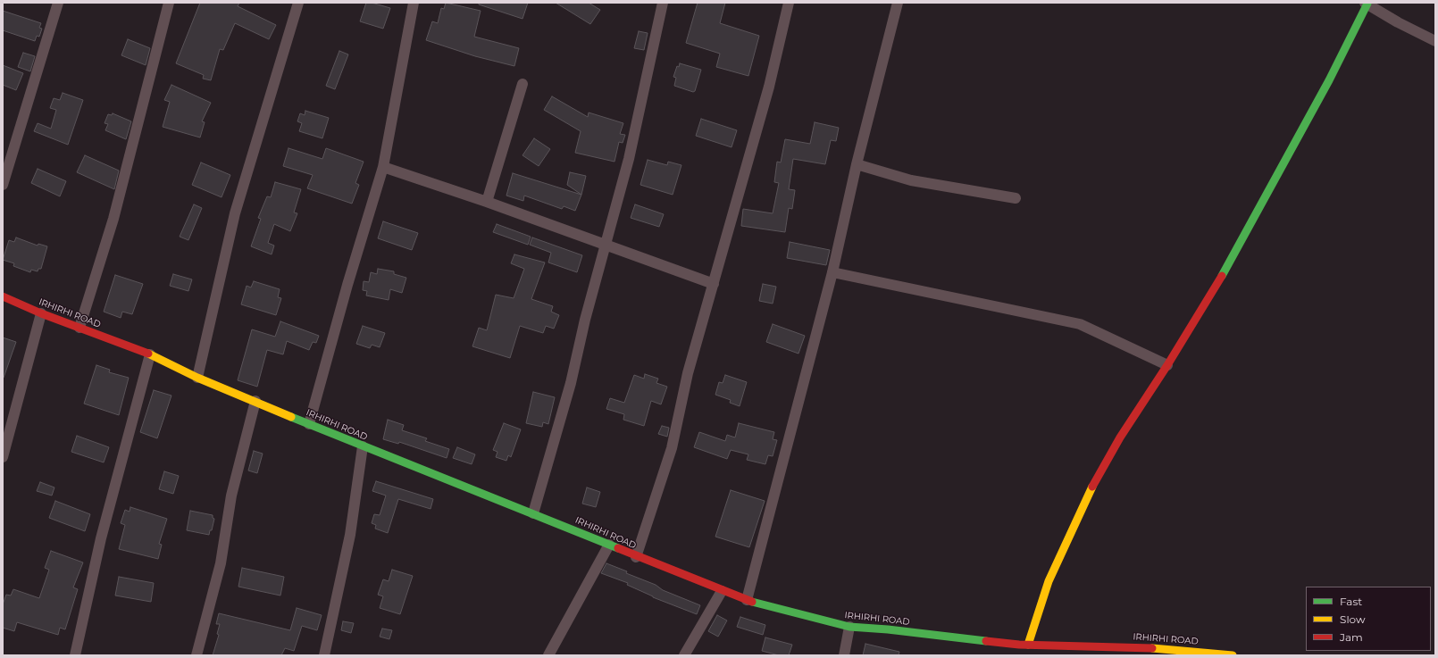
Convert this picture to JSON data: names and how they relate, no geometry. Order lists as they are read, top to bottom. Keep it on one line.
{"streets":{"street":["IRHIRHI ROAD"]},"legend":["Fast","Slow","Jam"]}
